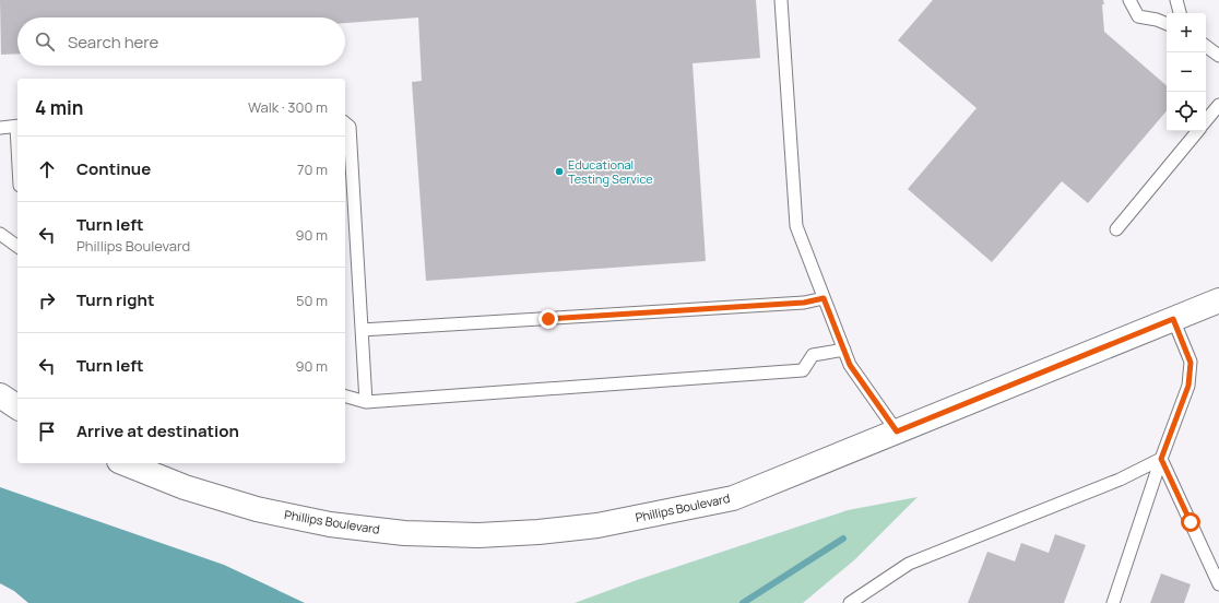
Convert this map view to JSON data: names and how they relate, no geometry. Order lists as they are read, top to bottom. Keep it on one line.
{"streets":{"street":["Phillips Boulevard"]},"places":["Educational Testing Service"],"page":{"map_buttons":["+","−"],"search":"Search here","heading":["4 min","Walk · 300 m"],"list":[["Continue","70 m"],["Turn left","Phillips Boulevard","90 m"],["Turn right","50 m"],["Turn left","90 m"],"Arrive at destination"]}}
